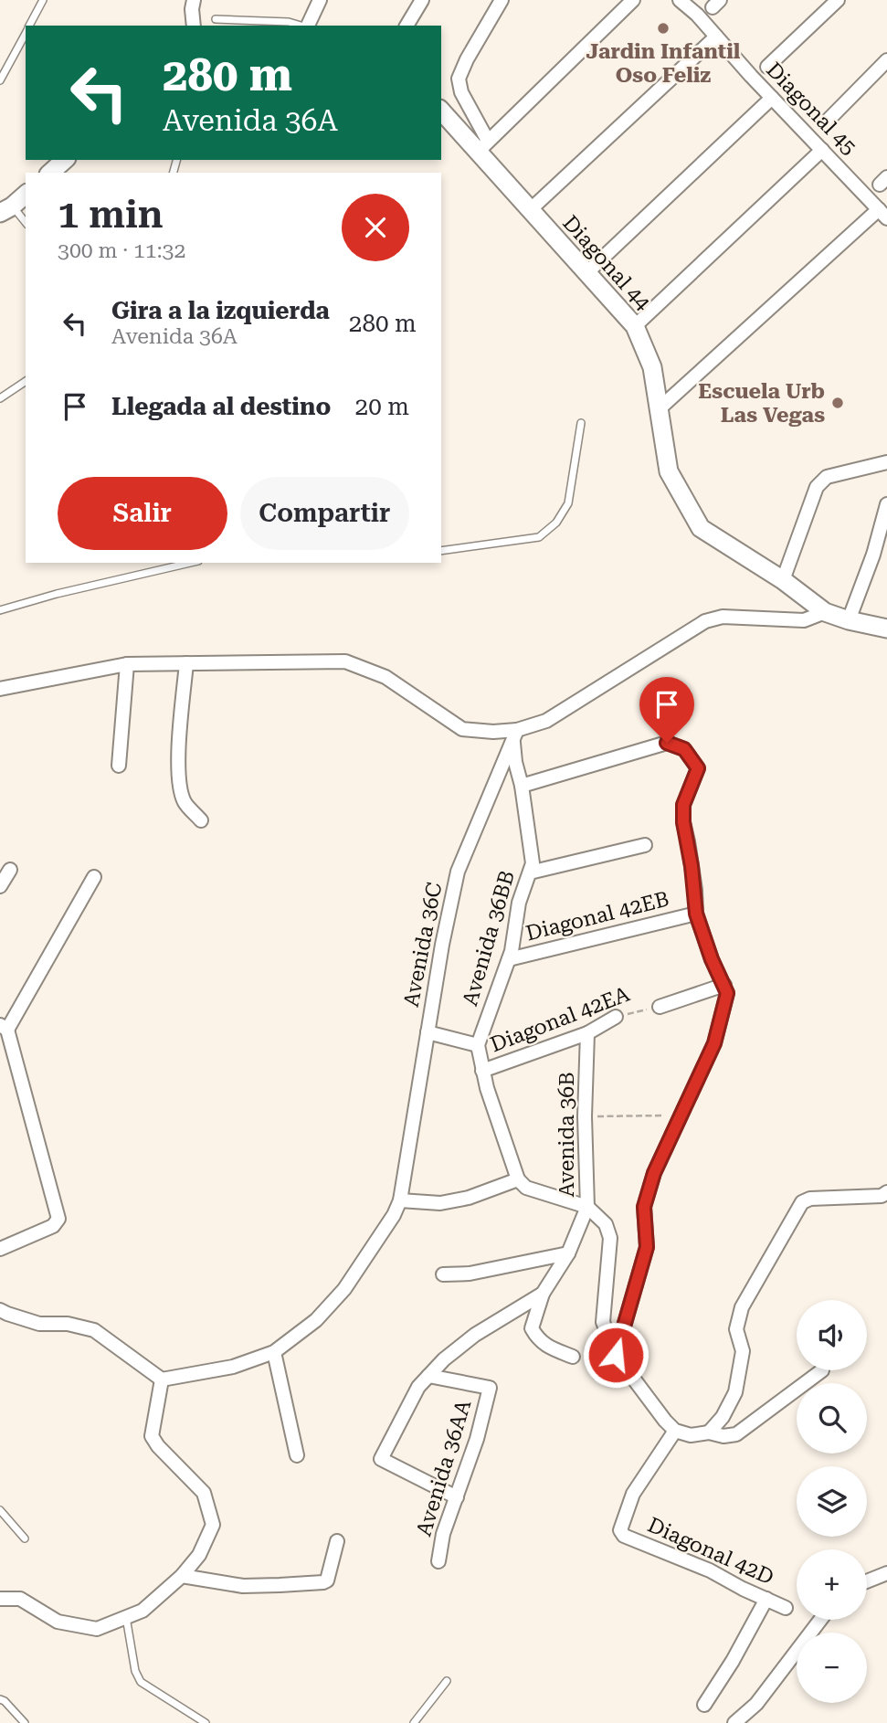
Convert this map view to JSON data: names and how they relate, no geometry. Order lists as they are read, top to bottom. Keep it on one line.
{"streets":{"main road":["Diagonal 44"],"street":["Diagonal 45","Diagonal 42EB","Avenida 36BB","Avenida 36C","Diagonal 42EA","Avenida 36B","Avenida 36AA","Diagonal 42D"]},"crossings":[["Diagonal 42EB","Avenida 36BB"],["Avenida 36BB","Avenida 36C"],["Diagonal 42EA","Avenida 36B"],["Avenida 36B","Avenida 36AA"]],"places":["Jardin Infantil Oso Feliz","Escuela Urb Las Vegas"],"page":{"turn":["280 m","Avenida 36A"],"heading":["1 min","300 m · 11:32"],"list":[{"name":"Gira a la izquierda","note":"Avenida 36A","value":"280 m"},{"name":"Llegada al destino","value":"20 m"}],"buttons":["Salir","Compartir"],"map_buttons":["+","−"]}}
